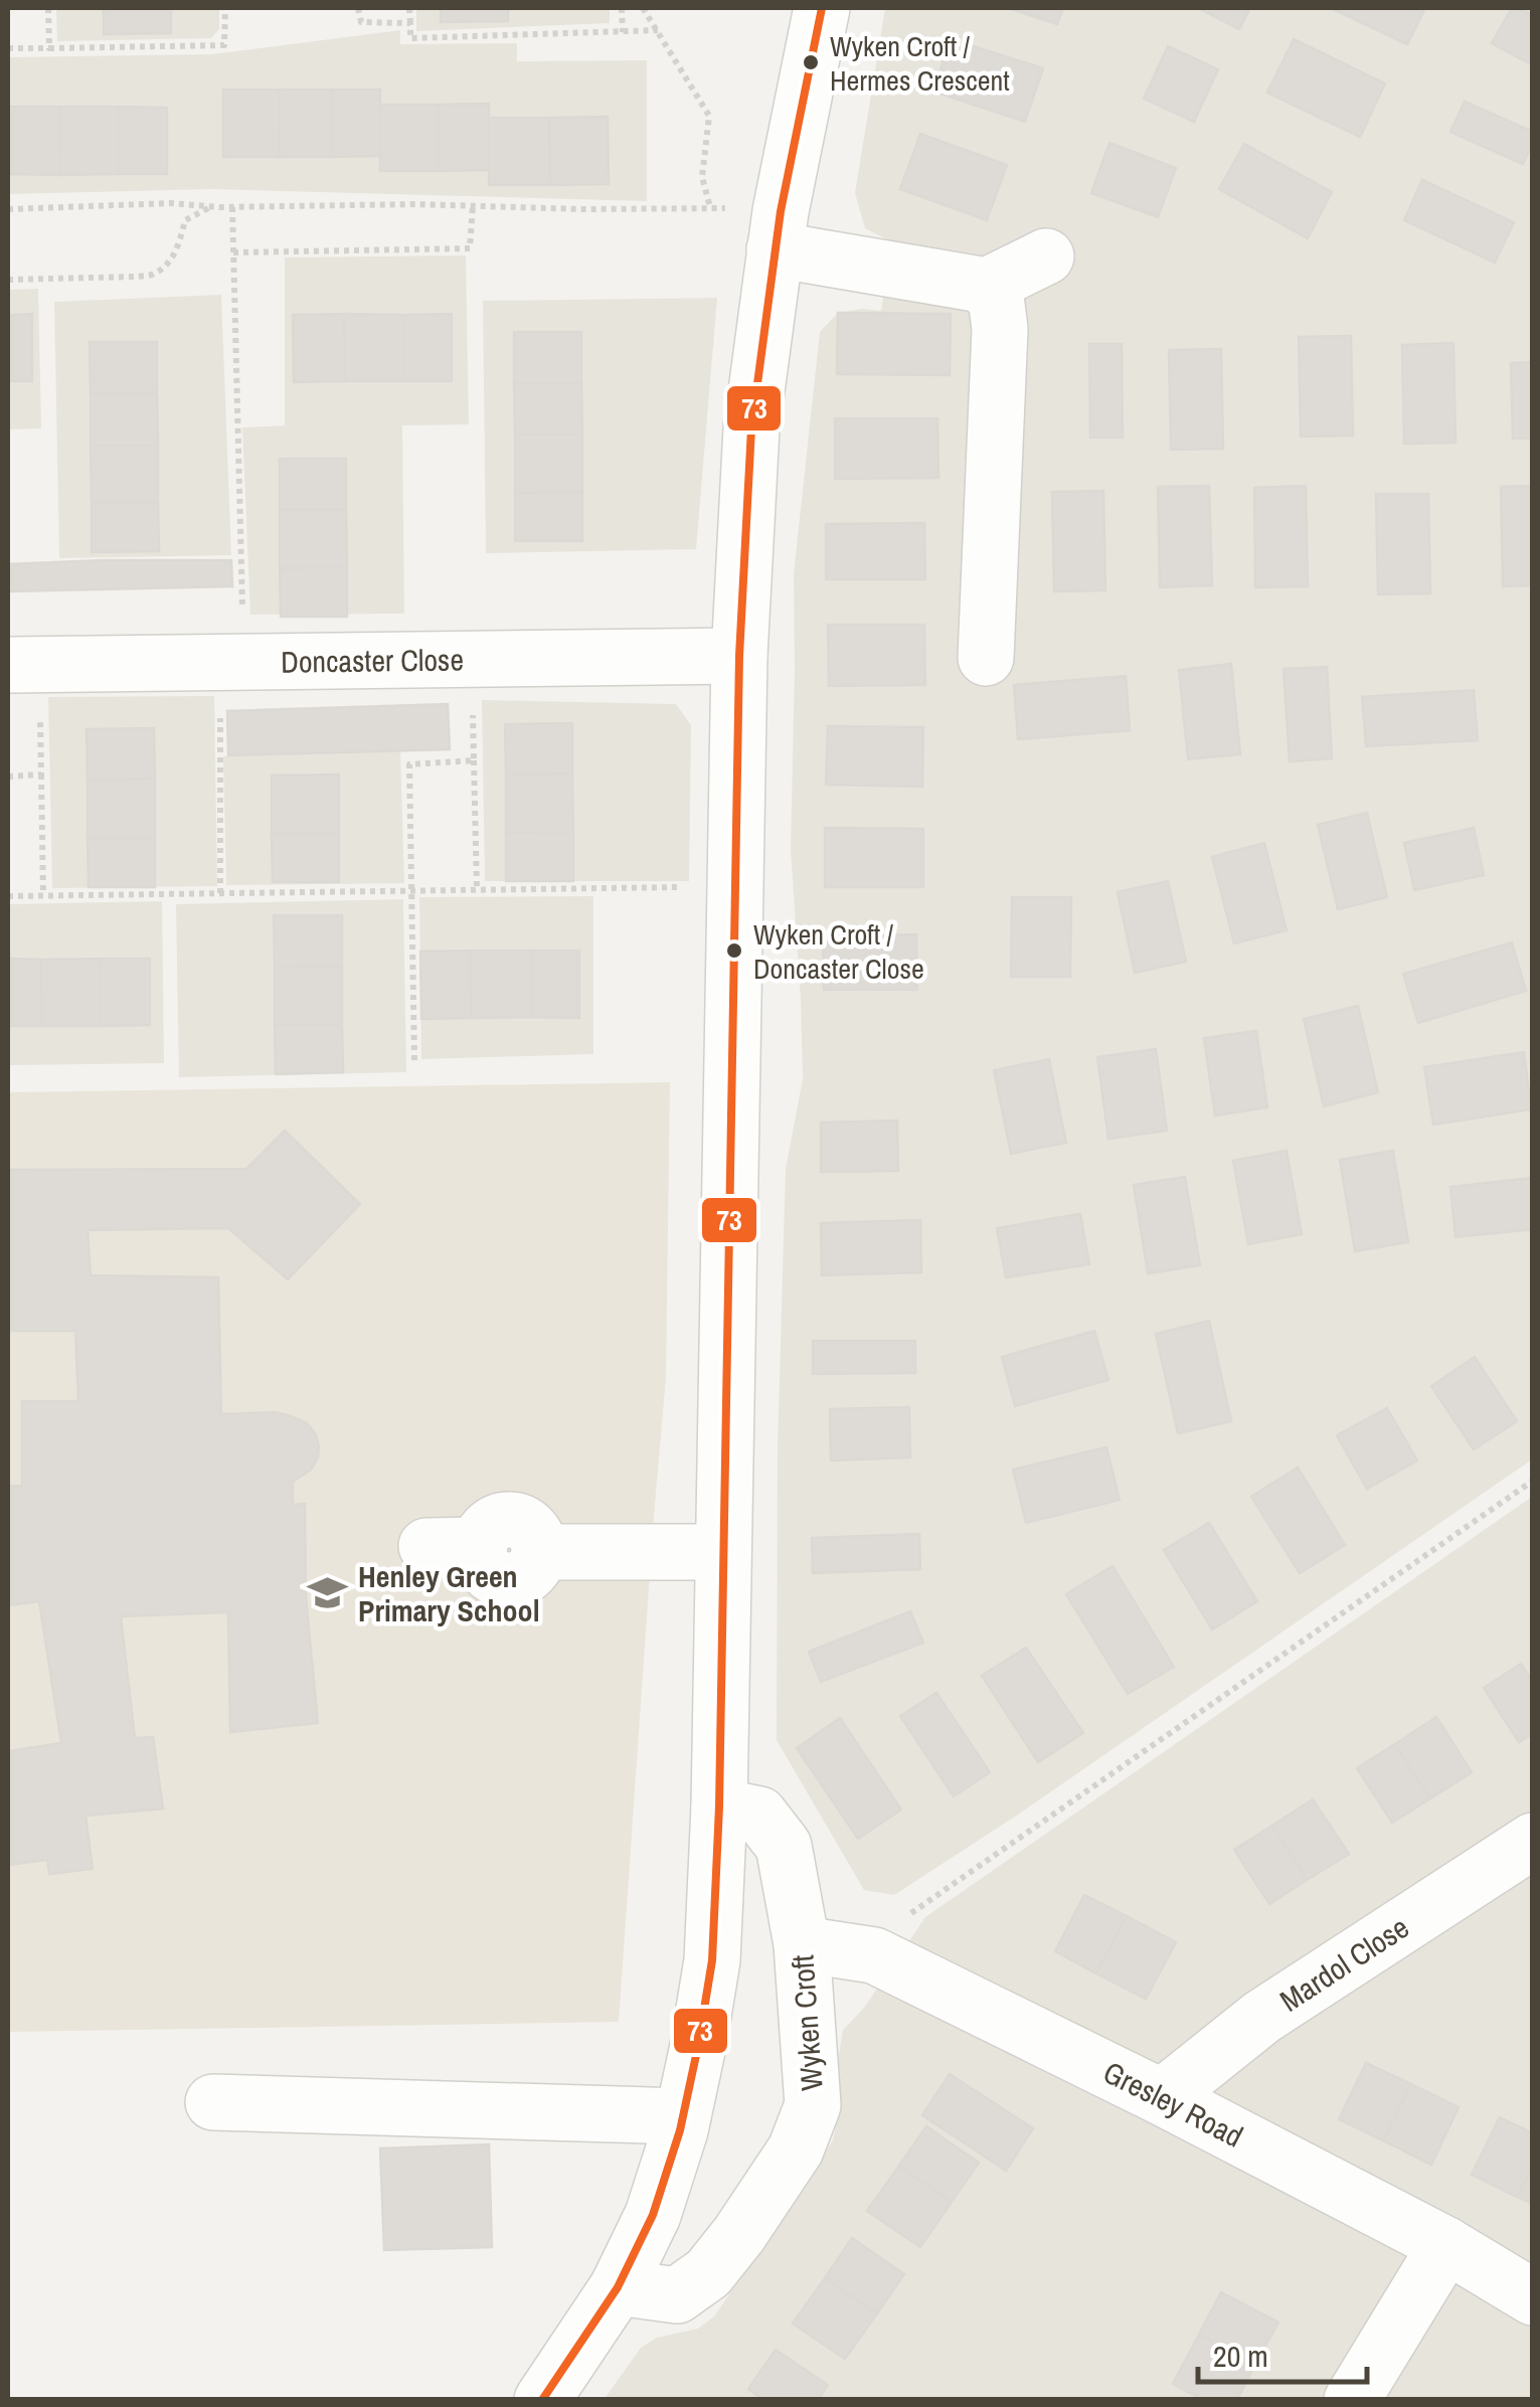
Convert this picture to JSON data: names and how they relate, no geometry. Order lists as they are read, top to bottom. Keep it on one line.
{"streets":{"street":["Doncaster Close","Mardol Close","Wyken Croft","Gresley Road"]},"crossings":[["Mardol Close","Gresley Road"],["Wyken Croft","Gresley Road"]],"places":{"other":["Wyken Croft / Hermes Crescent","Wyken Croft / Doncaster Close"],"school or university":["Henley Green Primary School"]},"lines":["transit line 73"],"scale_bar":"20 m"}
